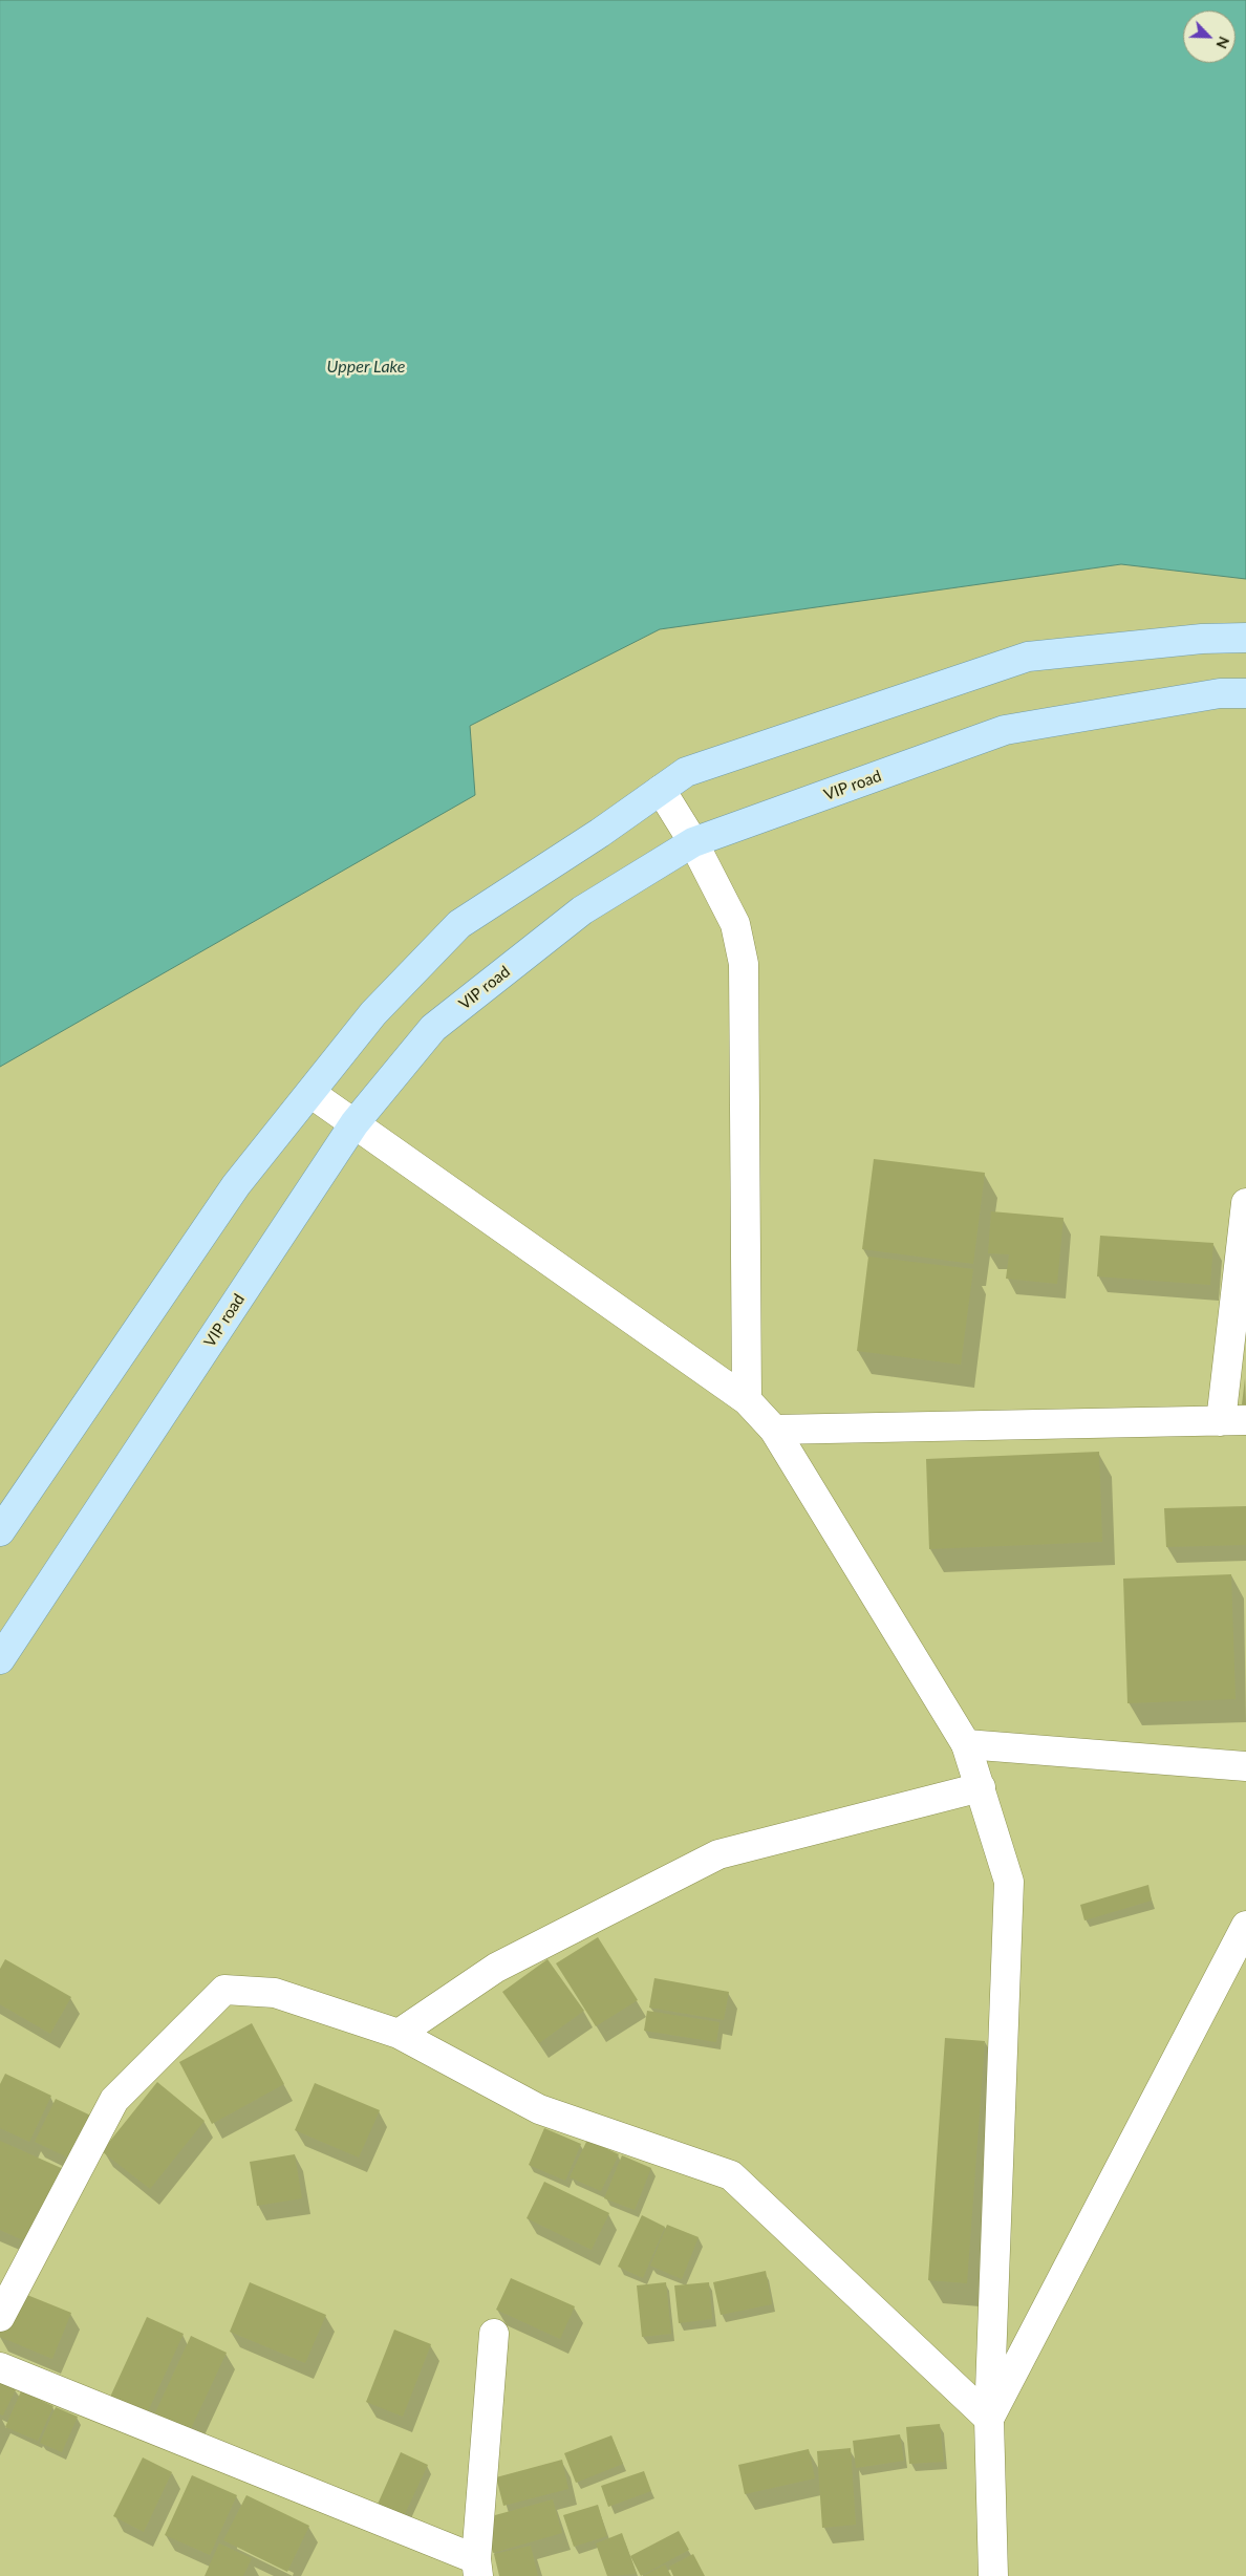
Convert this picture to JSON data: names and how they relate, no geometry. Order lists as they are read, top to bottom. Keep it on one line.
{"streets":{"main road":["VIP road"]},"water":["Upper Lake"],"north":"bottom right"}
